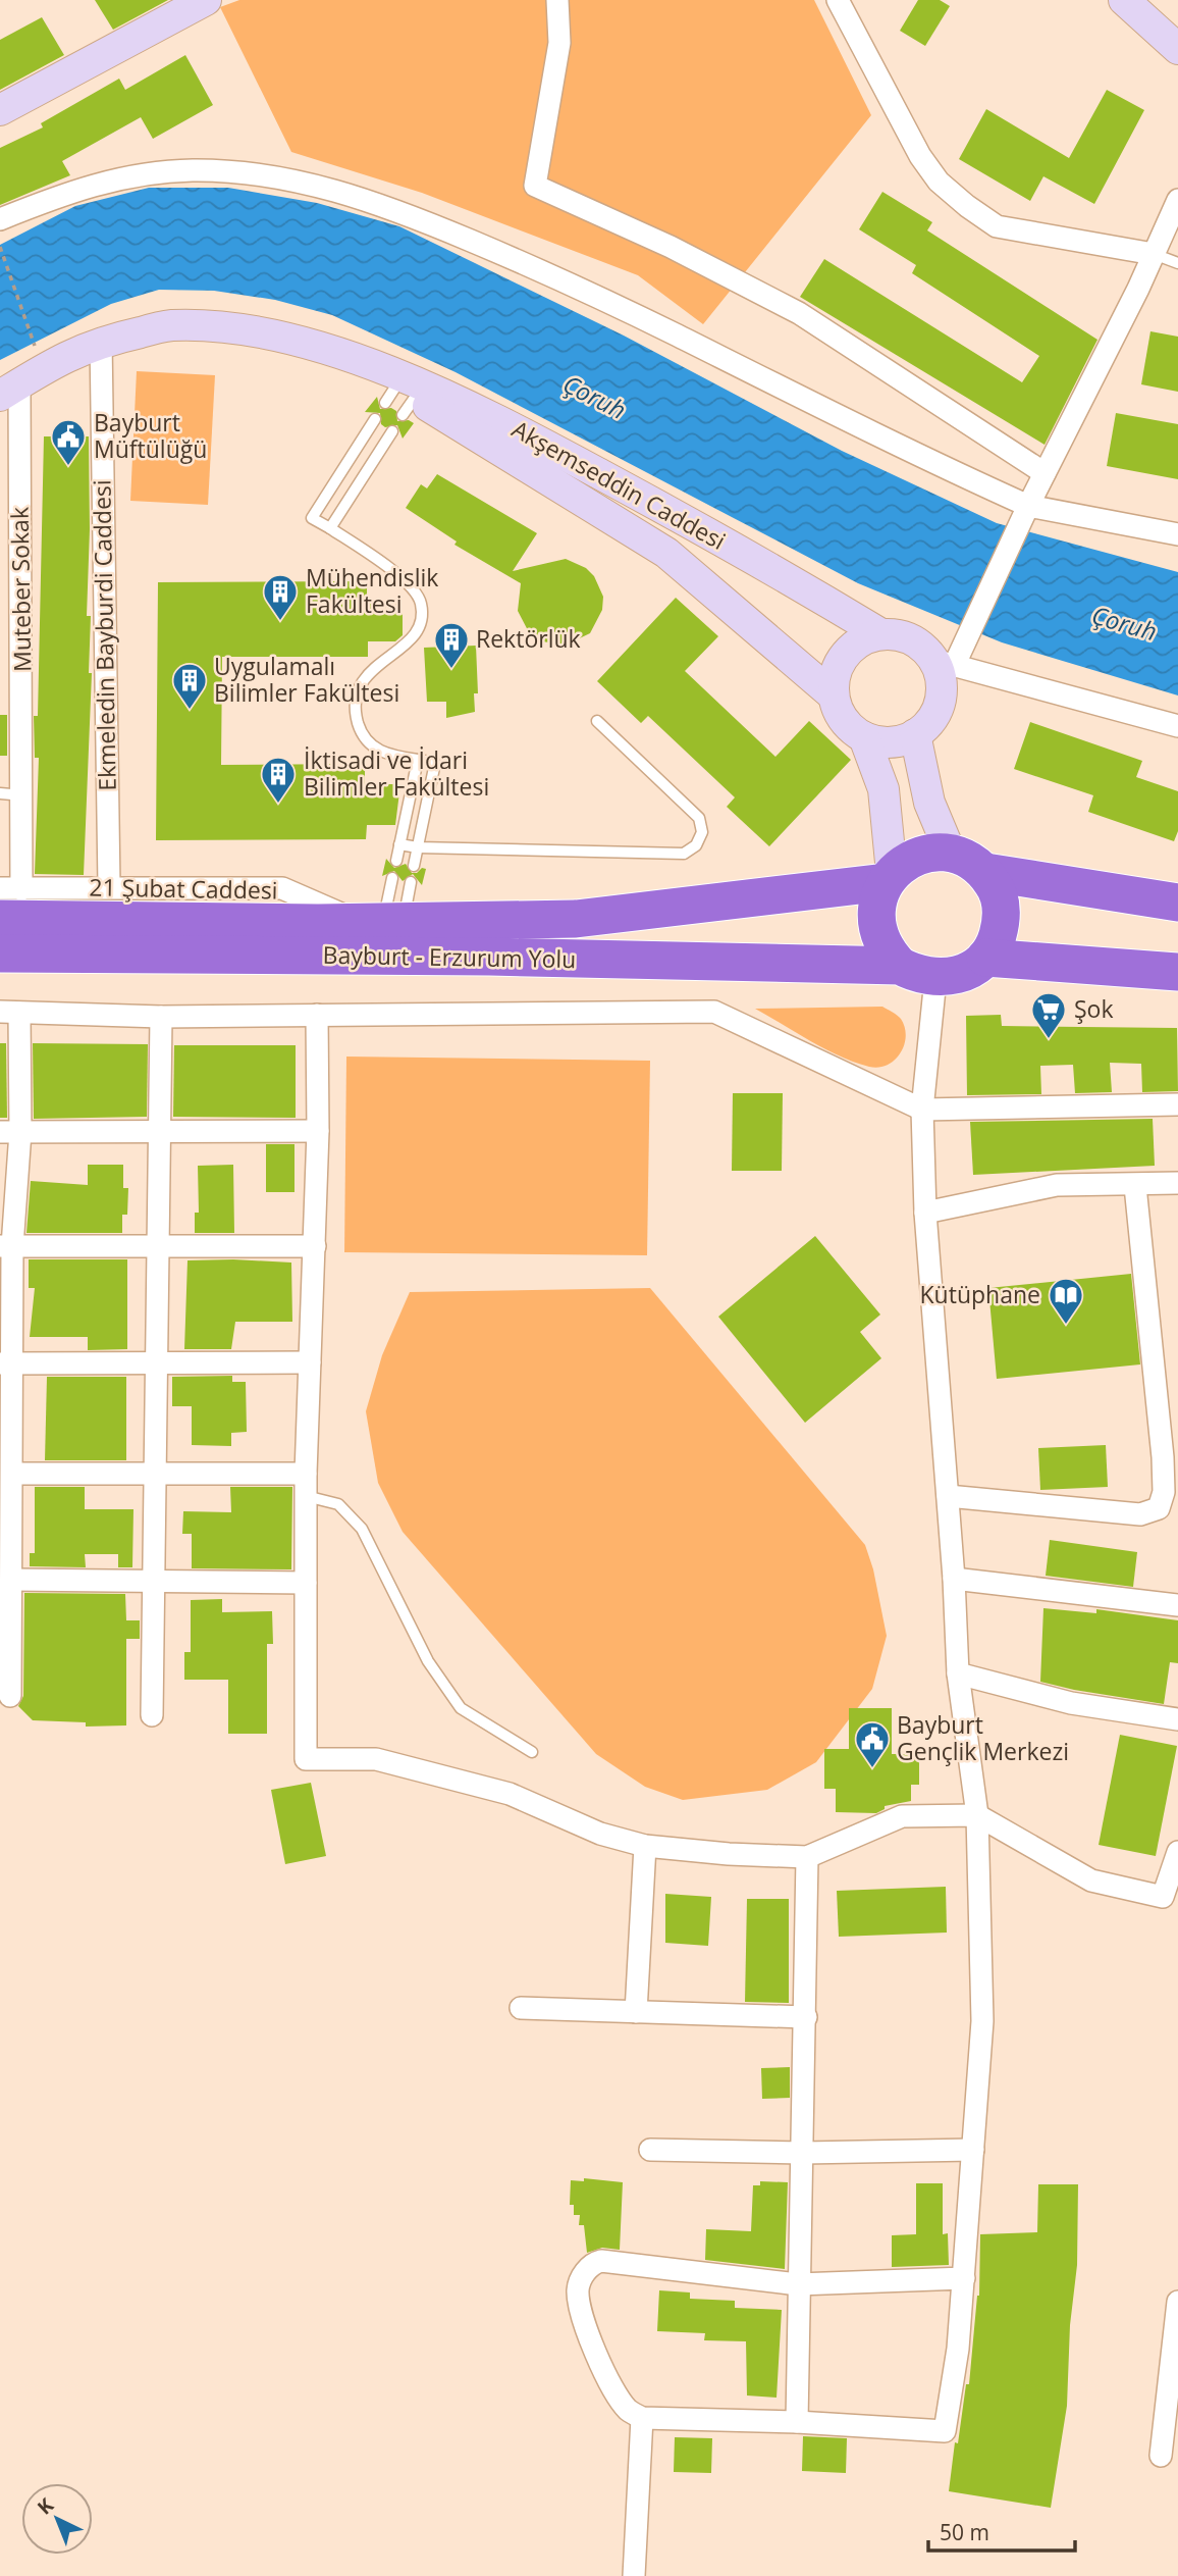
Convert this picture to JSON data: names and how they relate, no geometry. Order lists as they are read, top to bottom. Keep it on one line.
{"streets":{"highway":["Bayburt - Erzurum Yolu"],"street":["Akşemseddin Caddesi","Muteber Sokak","Ekmeledin Bayburdi Caddesi","21 Şubat Caddesi"]},"crossings":[["Akşemseddin Caddesi","Muteber Sokak"],["Akşemseddin Caddesi","Ekmeledin Bayburdi Caddesi"],["Akşemseddin Caddesi","Bayburt - Erzurum Yolu"],["Muteber Sokak","21 Şubat Caddesi"],["Ekmeledin Bayburdi Caddesi","21 Şubat Caddesi"],["21 Şubat Caddesi","Bayburt - Erzurum Yolu"]],"water":["Çoruh"],"places":{"public building":["Bayburt Müftülüğü","Bayburt Gençlik Merkezi"],"building":["Mühendislik Fakültesi","Rektörlük","Uygulamalı Bilimler Fakültesi","İktisadi ve İdari Bilimler Fakültesi"],"supermarket":["Şok"],"library":["Kütüphane"]},"scale_bar":"50 m","north":"top left"}
